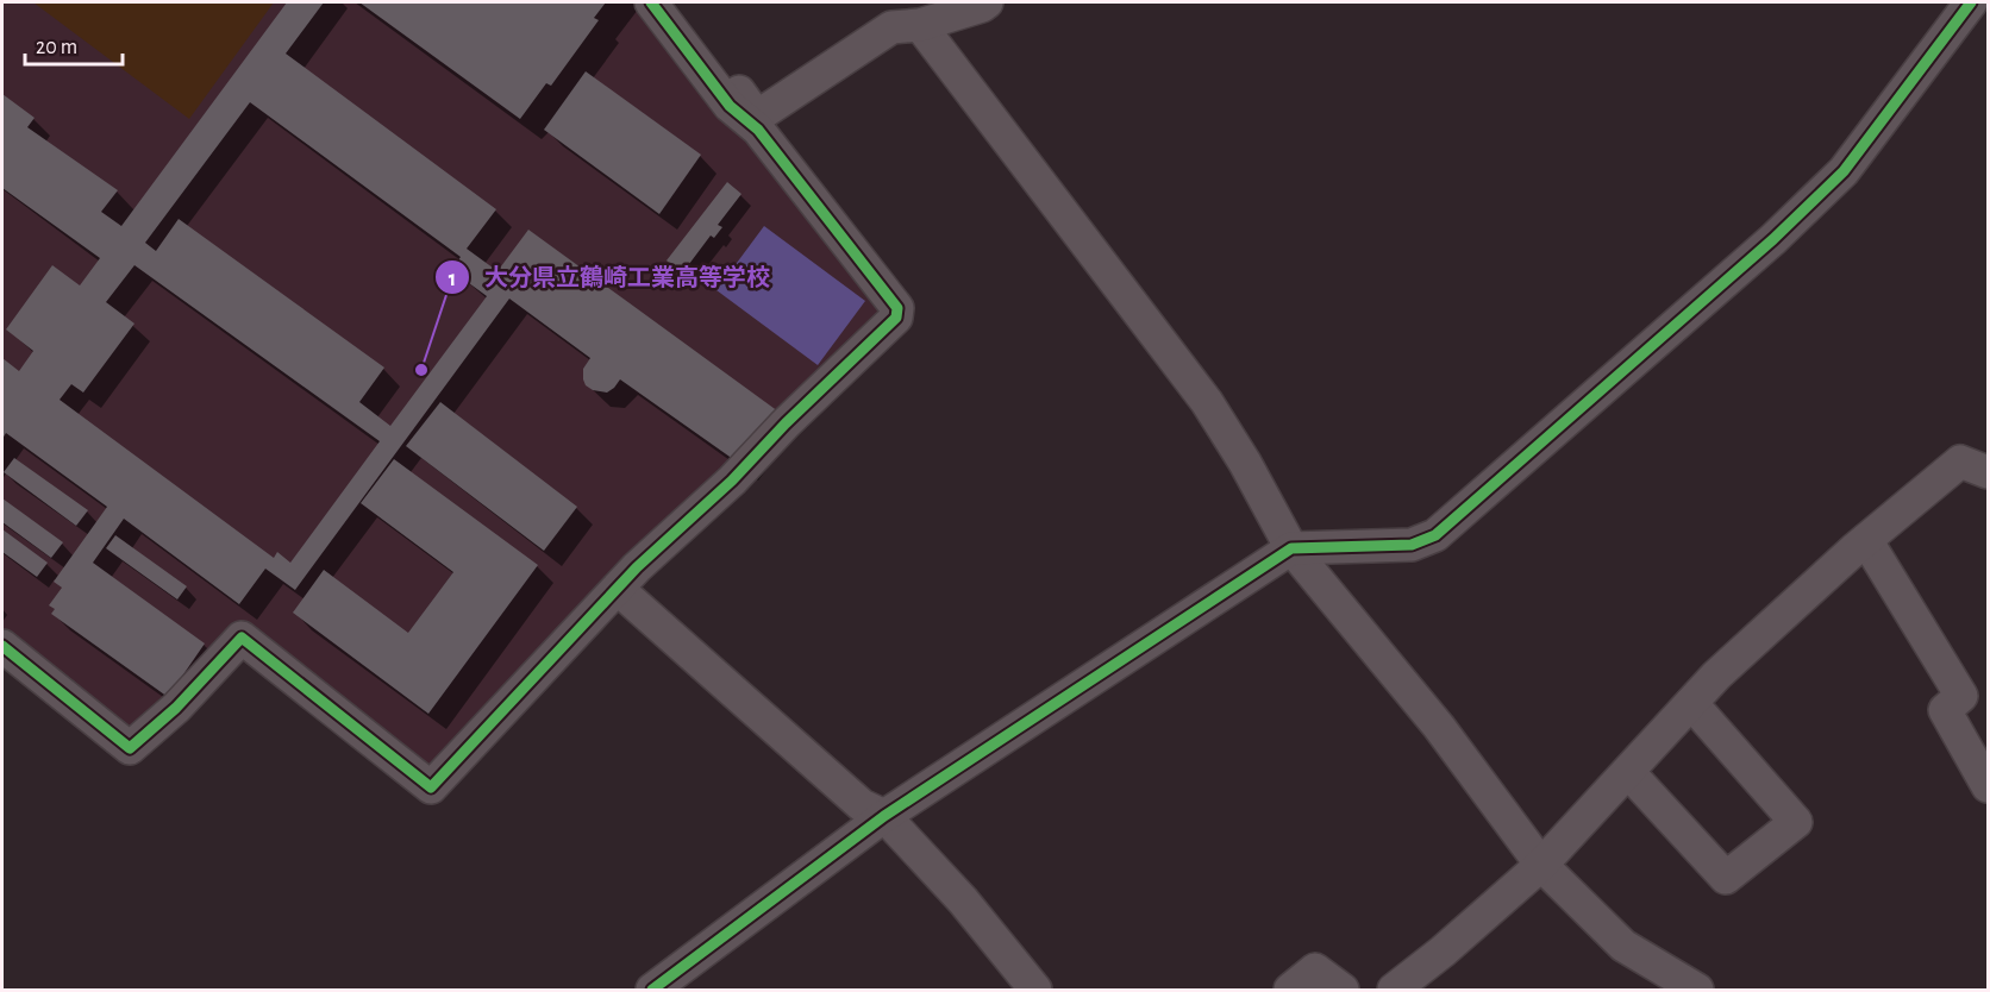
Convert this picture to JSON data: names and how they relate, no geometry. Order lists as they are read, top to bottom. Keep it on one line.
{"places":["大分県立鶴崎工業高等学校"],"scale_bar":"20 m"}
